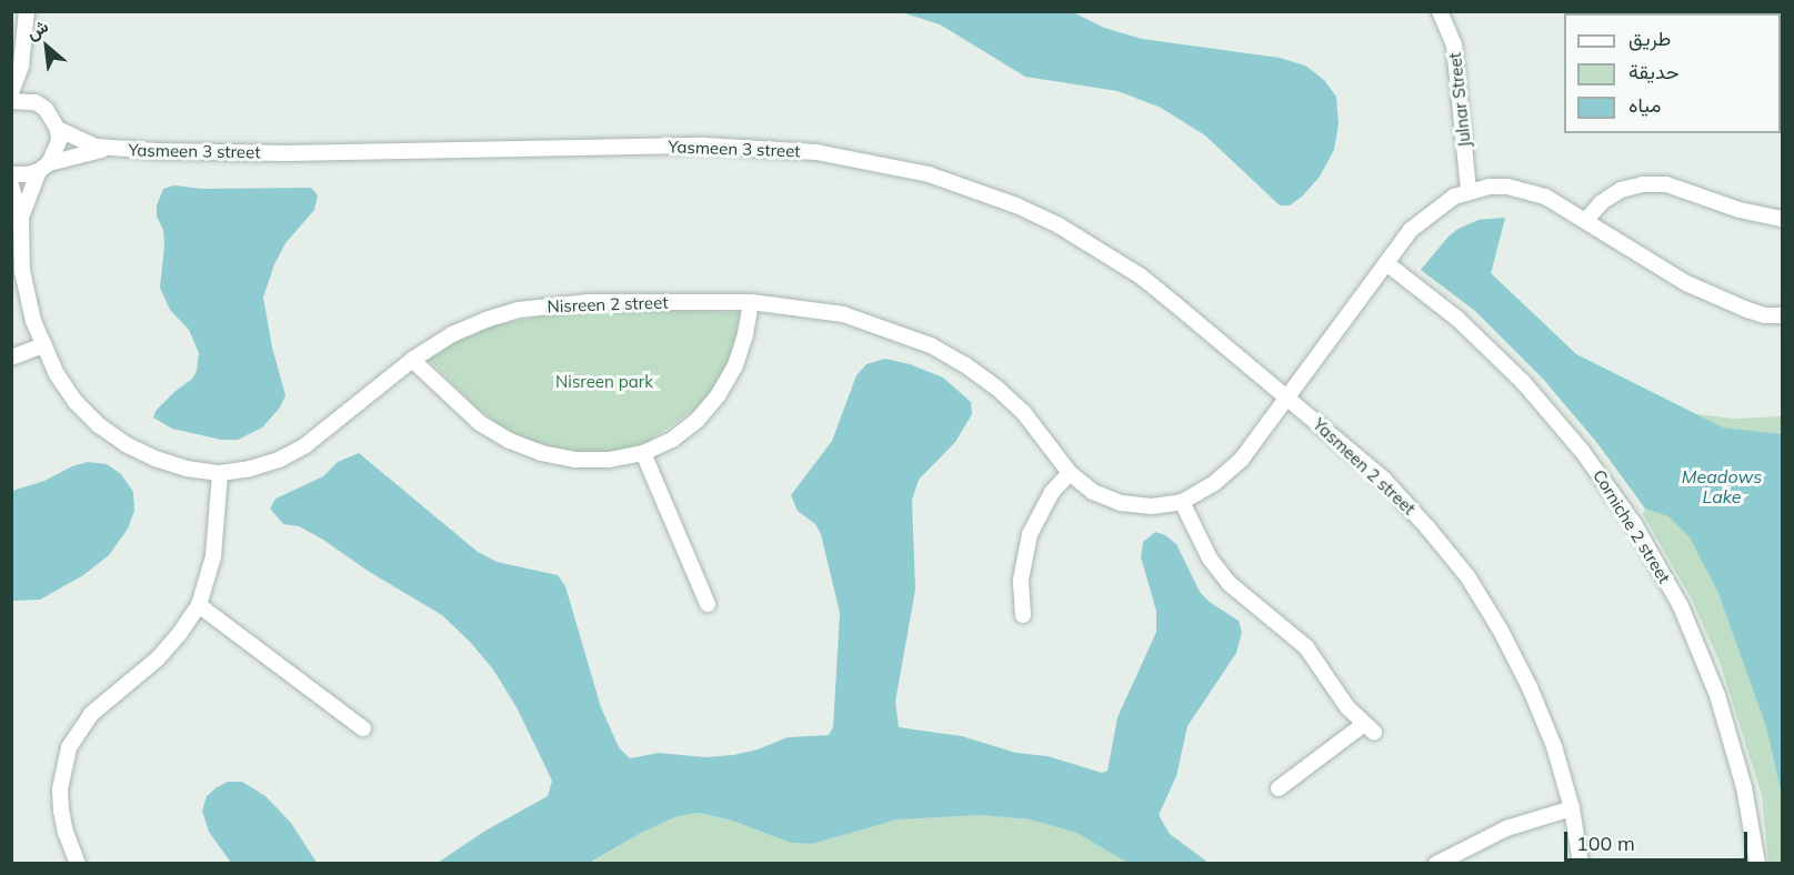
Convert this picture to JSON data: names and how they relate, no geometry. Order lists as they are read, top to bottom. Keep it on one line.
{"streets":{"street":["Julnar Street","Yasmeen 3 street","Nisreen 2 street","Yasmeen 2 street","Corniche 2 street"]},"crossings":[["Julnar Street","Nisreen 2 street"],["Yasmeen 3 street","Nisreen 2 street"],["Yasmeen 3 street","Yasmeen 2 street"],["Nisreen 2 street","Yasmeen 2 street"],["Nisreen 2 street","Corniche 2 street"]],"water":["Meadows Lake"],"parks":["Nisreen park"],"legend":["طريق","حديقة","مياه"],"scale_bar":"100 m","north":"top left"}
